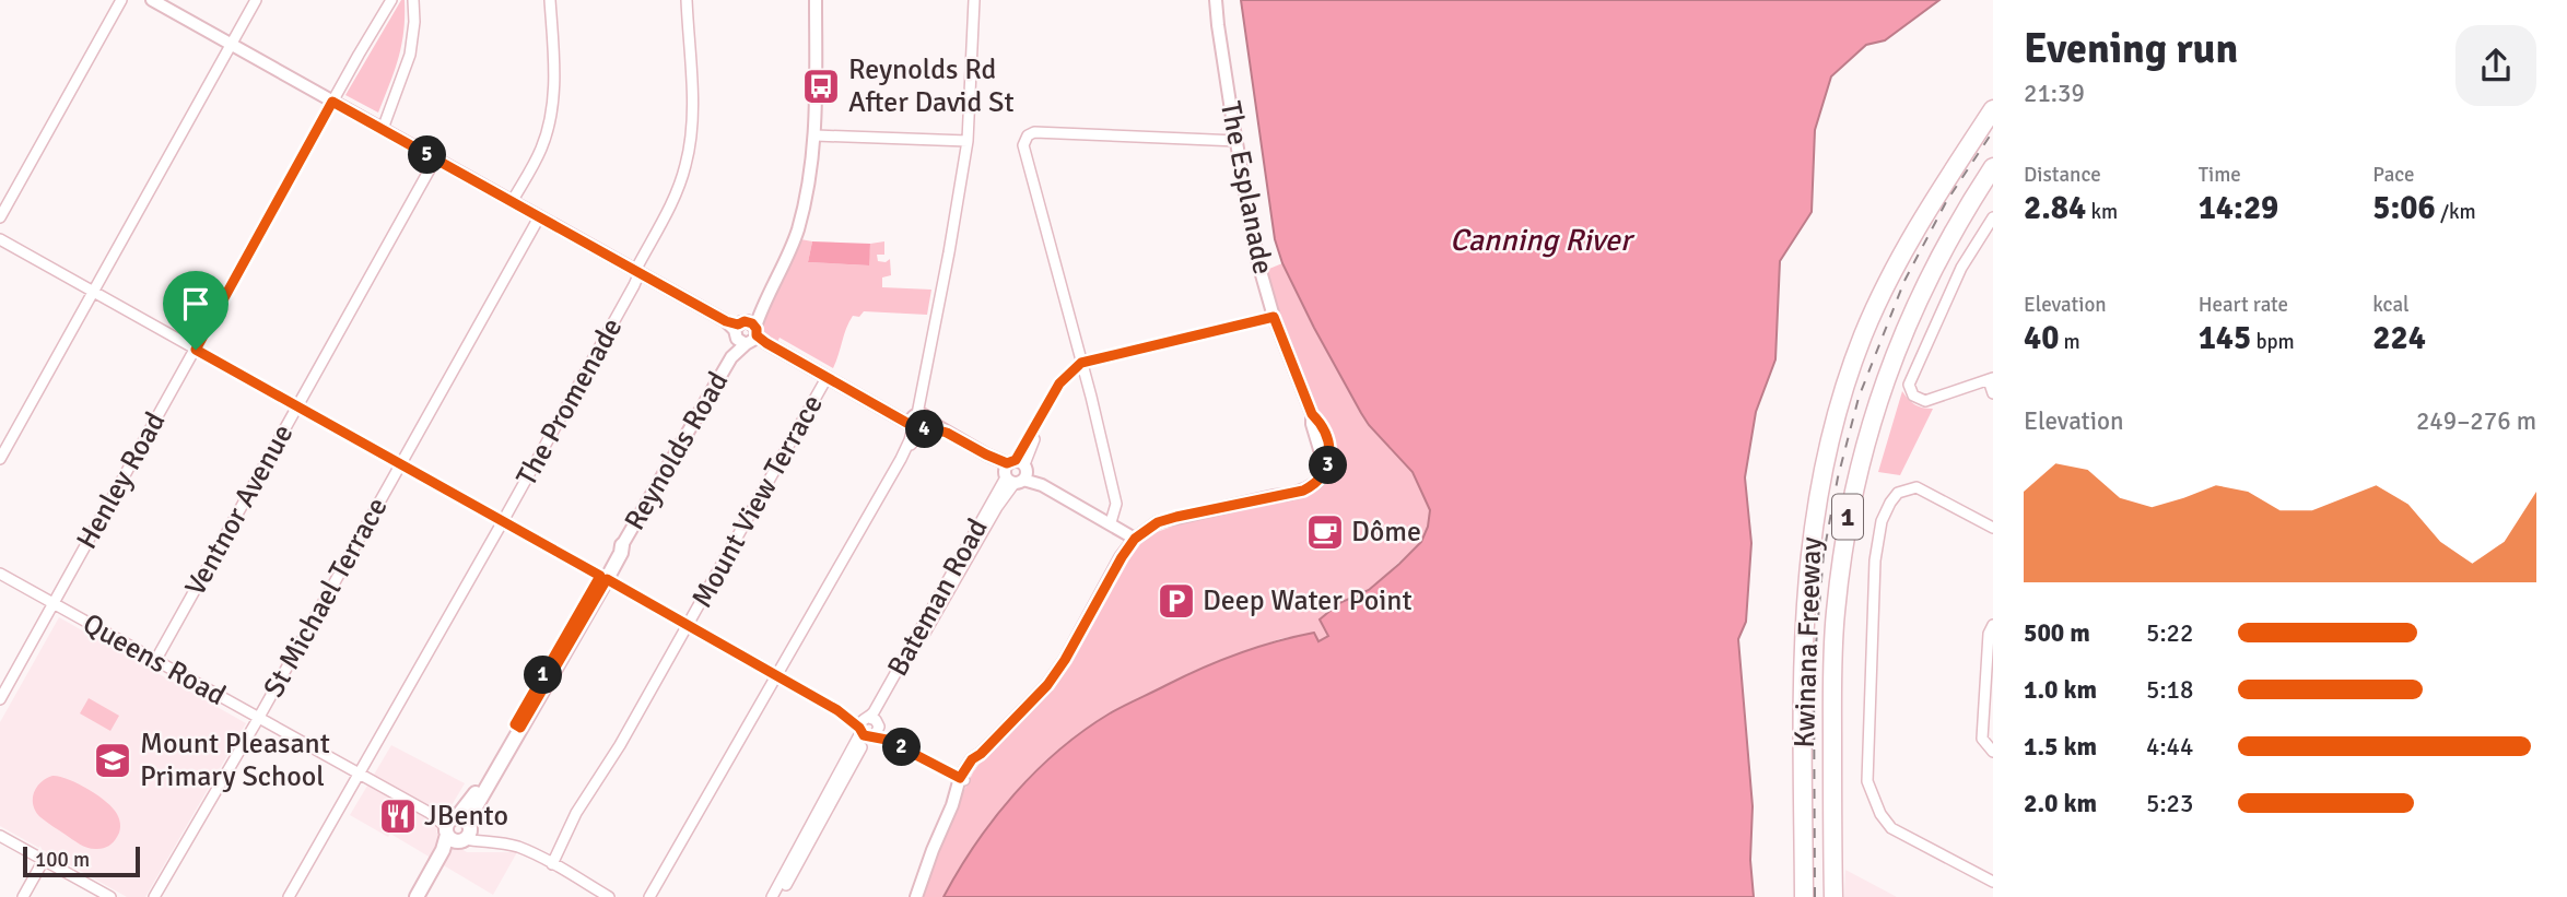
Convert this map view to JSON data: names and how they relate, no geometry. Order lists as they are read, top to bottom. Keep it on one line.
{"streets":{"highway":["1","Kwinana Freeway"],"main road":["Reynolds Road"],"street":["The Esplanade","The Promenade","Henley Road","Mount View Terrace","Ventnor Avenue","St Michael Terrace","Bateman Road","Queens Road"]},"crossings":[["The Esplanade","Bateman Road"],["The Promenade","Queens Road"],["Reynolds Road","Queens Road"],["Henley Road","Queens Road"],["Mount View Terrace","Queens Road"],["Ventnor Avenue","Queens Road"],["St Michael Terrace","Queens Road"]],"water":["Canning River"],"places":{"bus stop":["Reynolds Rd After David St"],"cafe":["Dôme"],"parking":["Deep Water Point"],"school or university":["Mount Pleasant Primary School"],"restaurant":["JBento"]},"scale_bar":"100 m","page":{"heading":["Evening run","21:39"],"stats":[["Distance","2.84 km"],["Time","14:29"],["Pace","5:06 /km"],["Elevation","40 m"],["Heart rate","145 bpm"],["kcal","224"]],"pins":["5","4","3","1","2"],"chart":["Elevation","249–276 m"],"list":[{"name":"500 m","note":"5:22"},{"name":"1.0 km","note":"5:18"},{"name":"1.5 km","note":"4:44"},{"name":"2.0 km","note":"5:23"}],"scale":"100 m"}}
